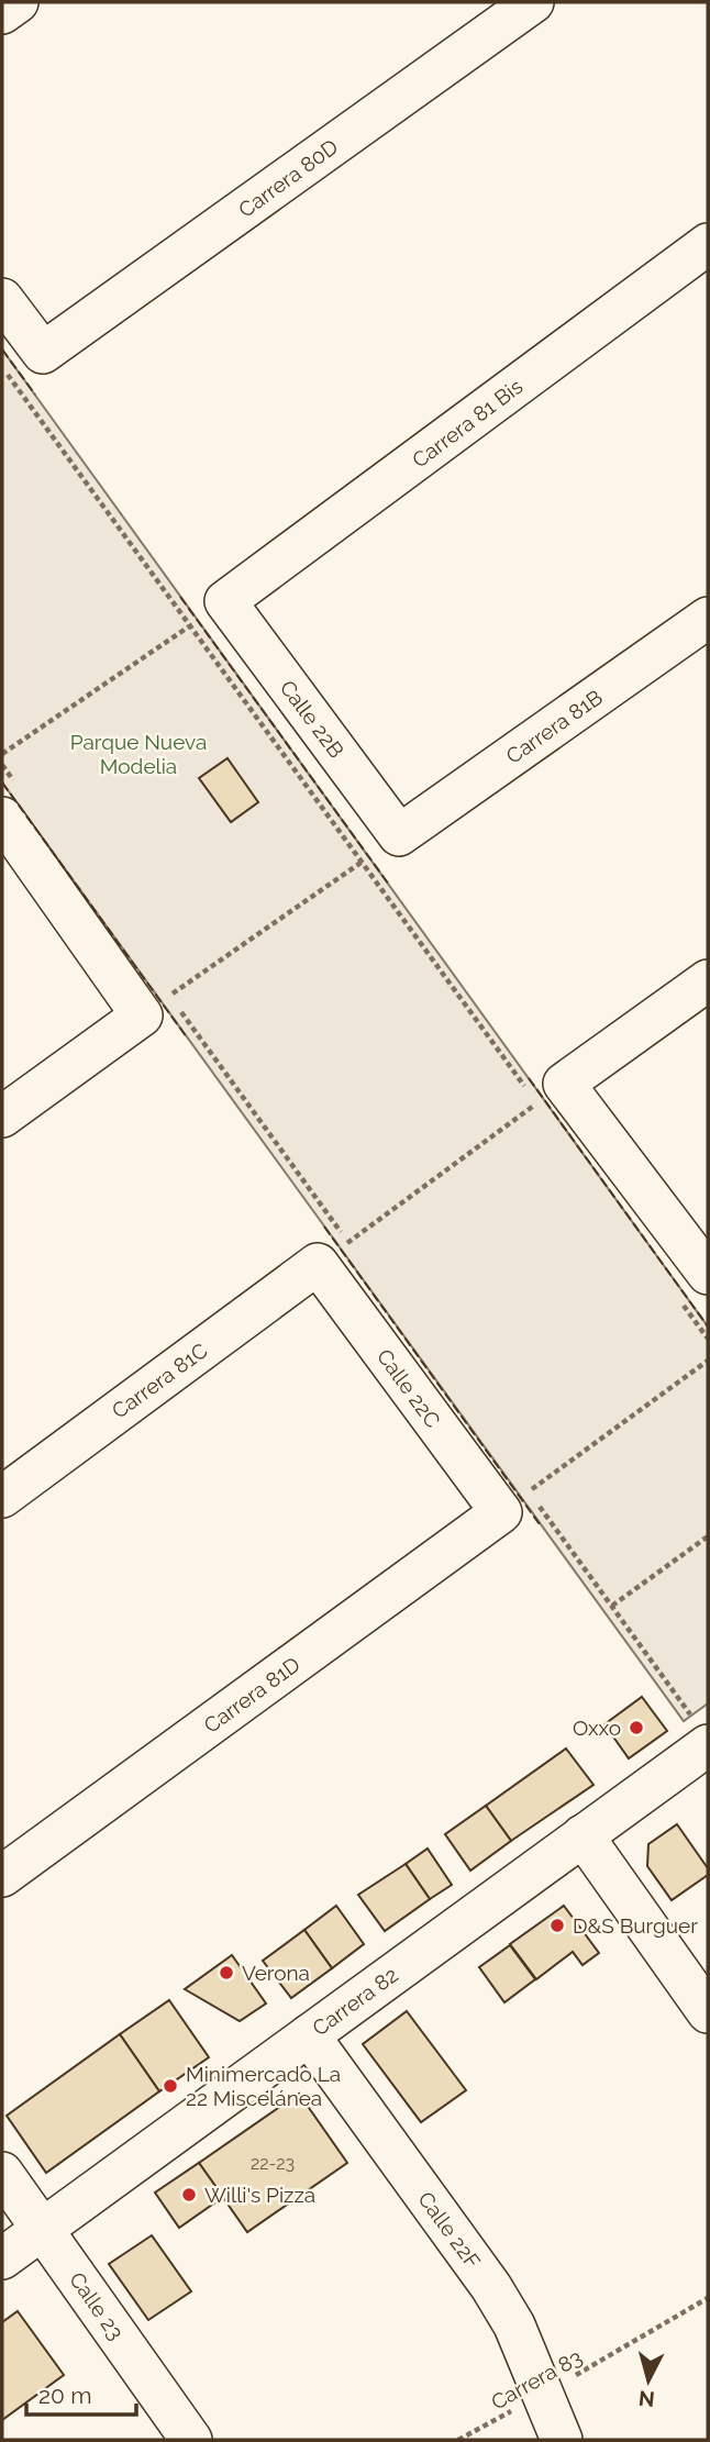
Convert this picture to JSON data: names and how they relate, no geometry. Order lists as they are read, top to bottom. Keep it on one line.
{"streets":{"street":["Carrera 80D","Carrera 81 Bis","Calle 22B","Carrera 81B","Carrera 81C","Calle 22C","Carrera 81D","Carrera 82","Calle 22F","Calle 23"],"path":["Carrera 83"]},"crossings":[["Carrera 81 Bis","Calle 22B"],["Calle 22B","Carrera 81B"],["Carrera 81C","Calle 22C"],["Calle 22C","Carrera 81D"],["Carrera 82","Calle 22F"],["Carrera 82","Calle 23"],["Calle 22F","Carrera 83"]],"parks":["Parque Nueva Modelia"],"places":["Oxxo","D&S Burguer","Verona","Minimercado La 22 Miscelánea","Willi's Pizza"],"house_numbers":["22-23"],"scale_bar":"20 m","north":"bottom"}
